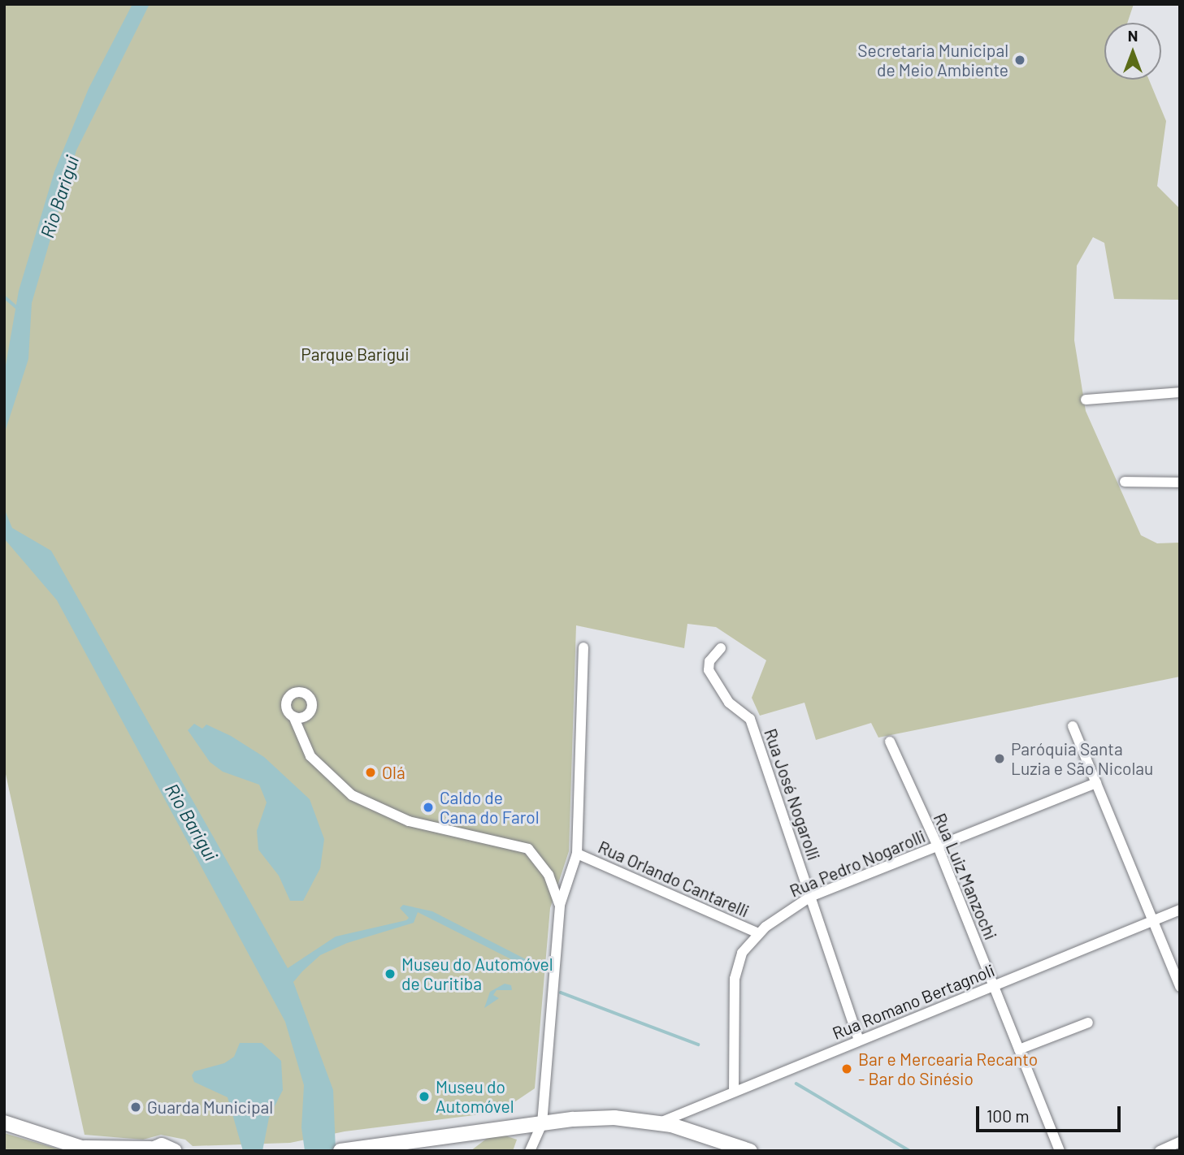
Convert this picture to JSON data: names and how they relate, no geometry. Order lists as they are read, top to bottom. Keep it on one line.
{"streets":{"street":["Rua José Nogarolli","Rua Pedro Nogarolli","Rua Luiz Manzochi","Rua Orlando Cantarelli","Rua Romano Bertagnoli"]},"crossings":[["Rua José Nogarolli","Rua Pedro Nogarolli"],["Rua José Nogarolli","Rua Romano Bertagnoli"],["Rua Pedro Nogarolli","Rua Luiz Manzochi"],["Rua Pedro Nogarolli","Rua Orlando Cantarelli"],["Rua Pedro Nogarolli","Rua Romano Bertagnoli"],["Rua Luiz Manzochi","Rua Romano Bertagnoli"]],"water":["Rio Barigui"],"parks":["Parque Barigui"],"places":["Secretaria Municipal de Meio Ambiente","Paróquia Santa Luzia e São Nicolau","Olá","Caldo de Cana do Farol","Museu do Automóvel de Curitiba","Bar e Mercearia Recanto - Bar do Sinésio","Museu do Automóvel","Guarda Municipal"],"scale_bar":"100 m","north":"top"}
